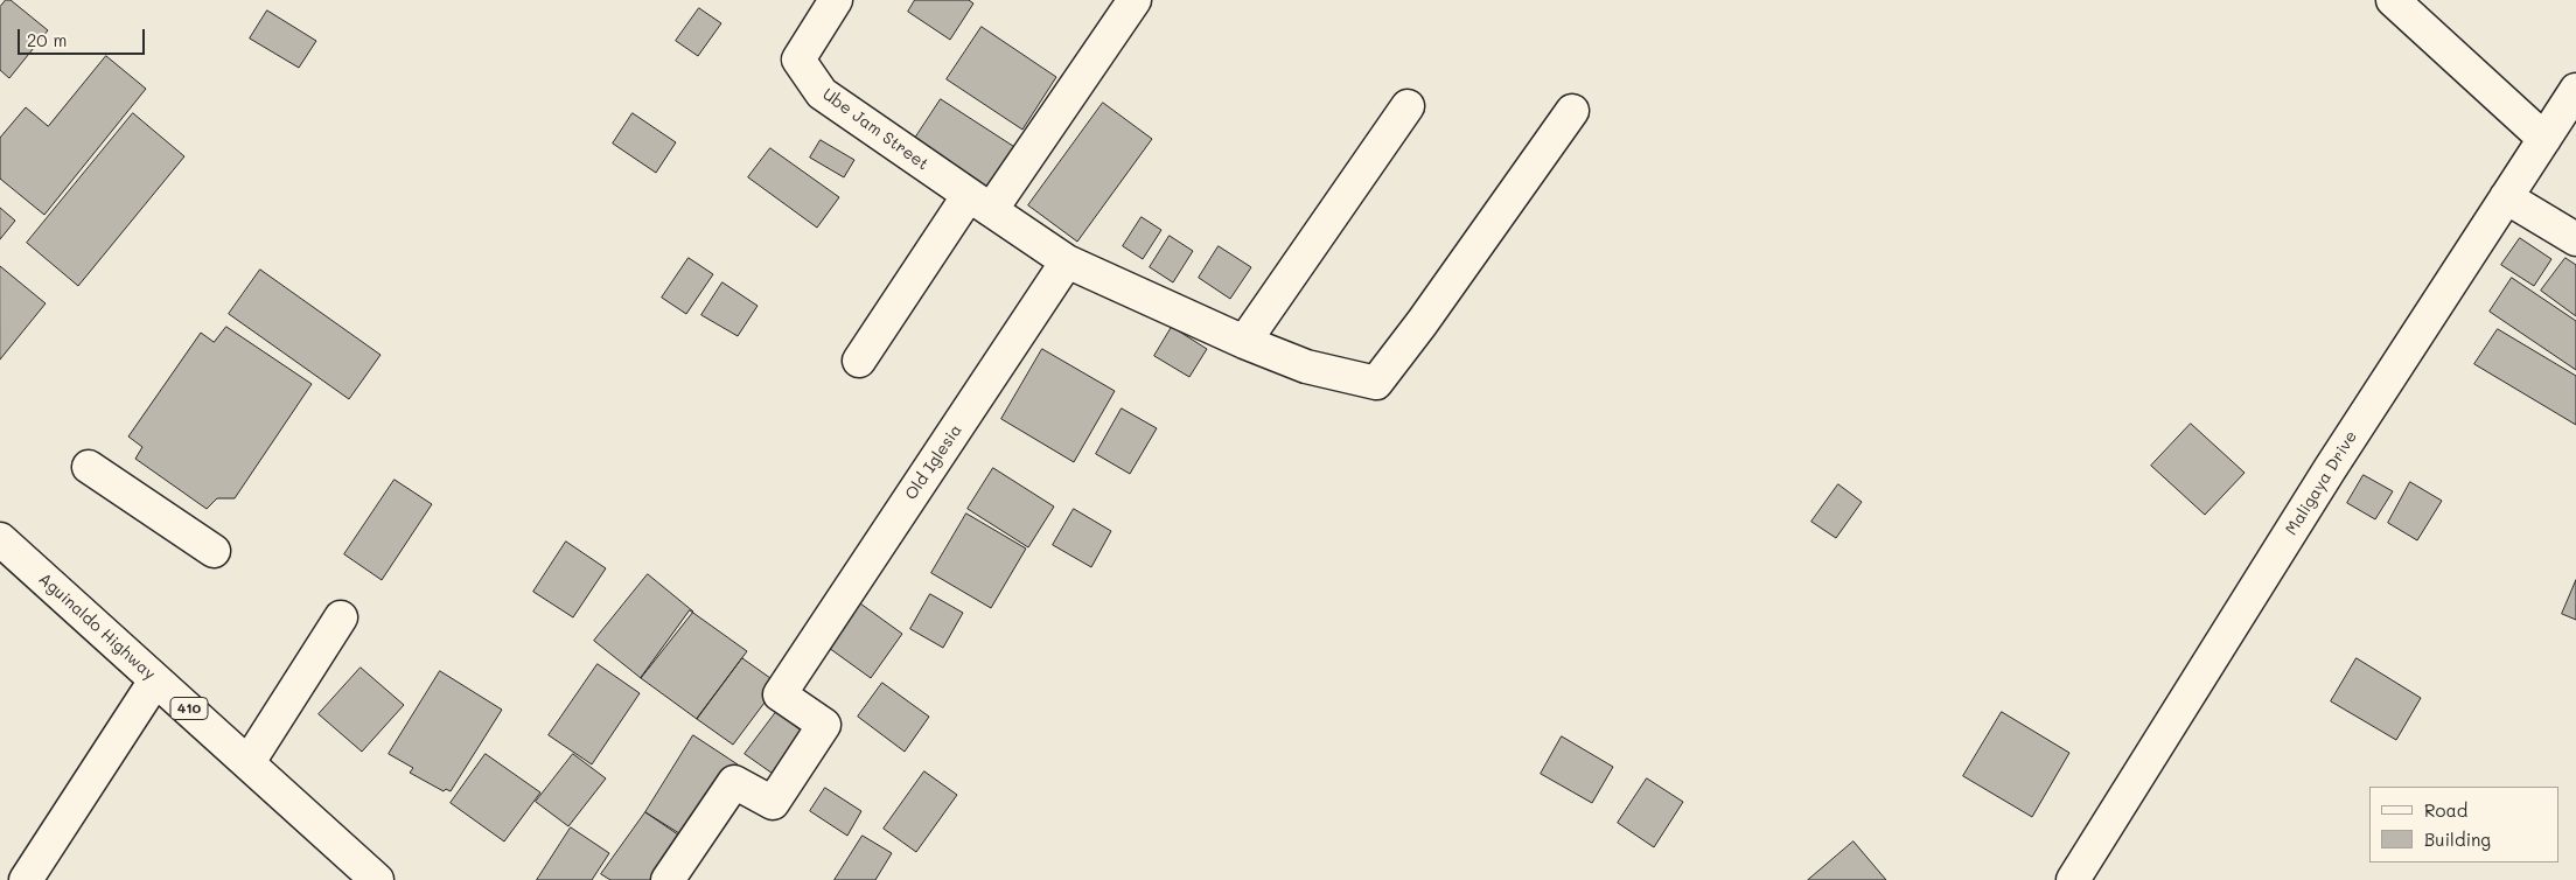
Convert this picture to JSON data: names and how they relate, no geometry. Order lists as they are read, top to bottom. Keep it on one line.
{"streets":{"street":["Ube Jam Street","Old Iglesia","Maligaya Drive","Aguinaldo Highway","410"]},"legend":["Road","Building"],"scale_bar":"20 m"}
